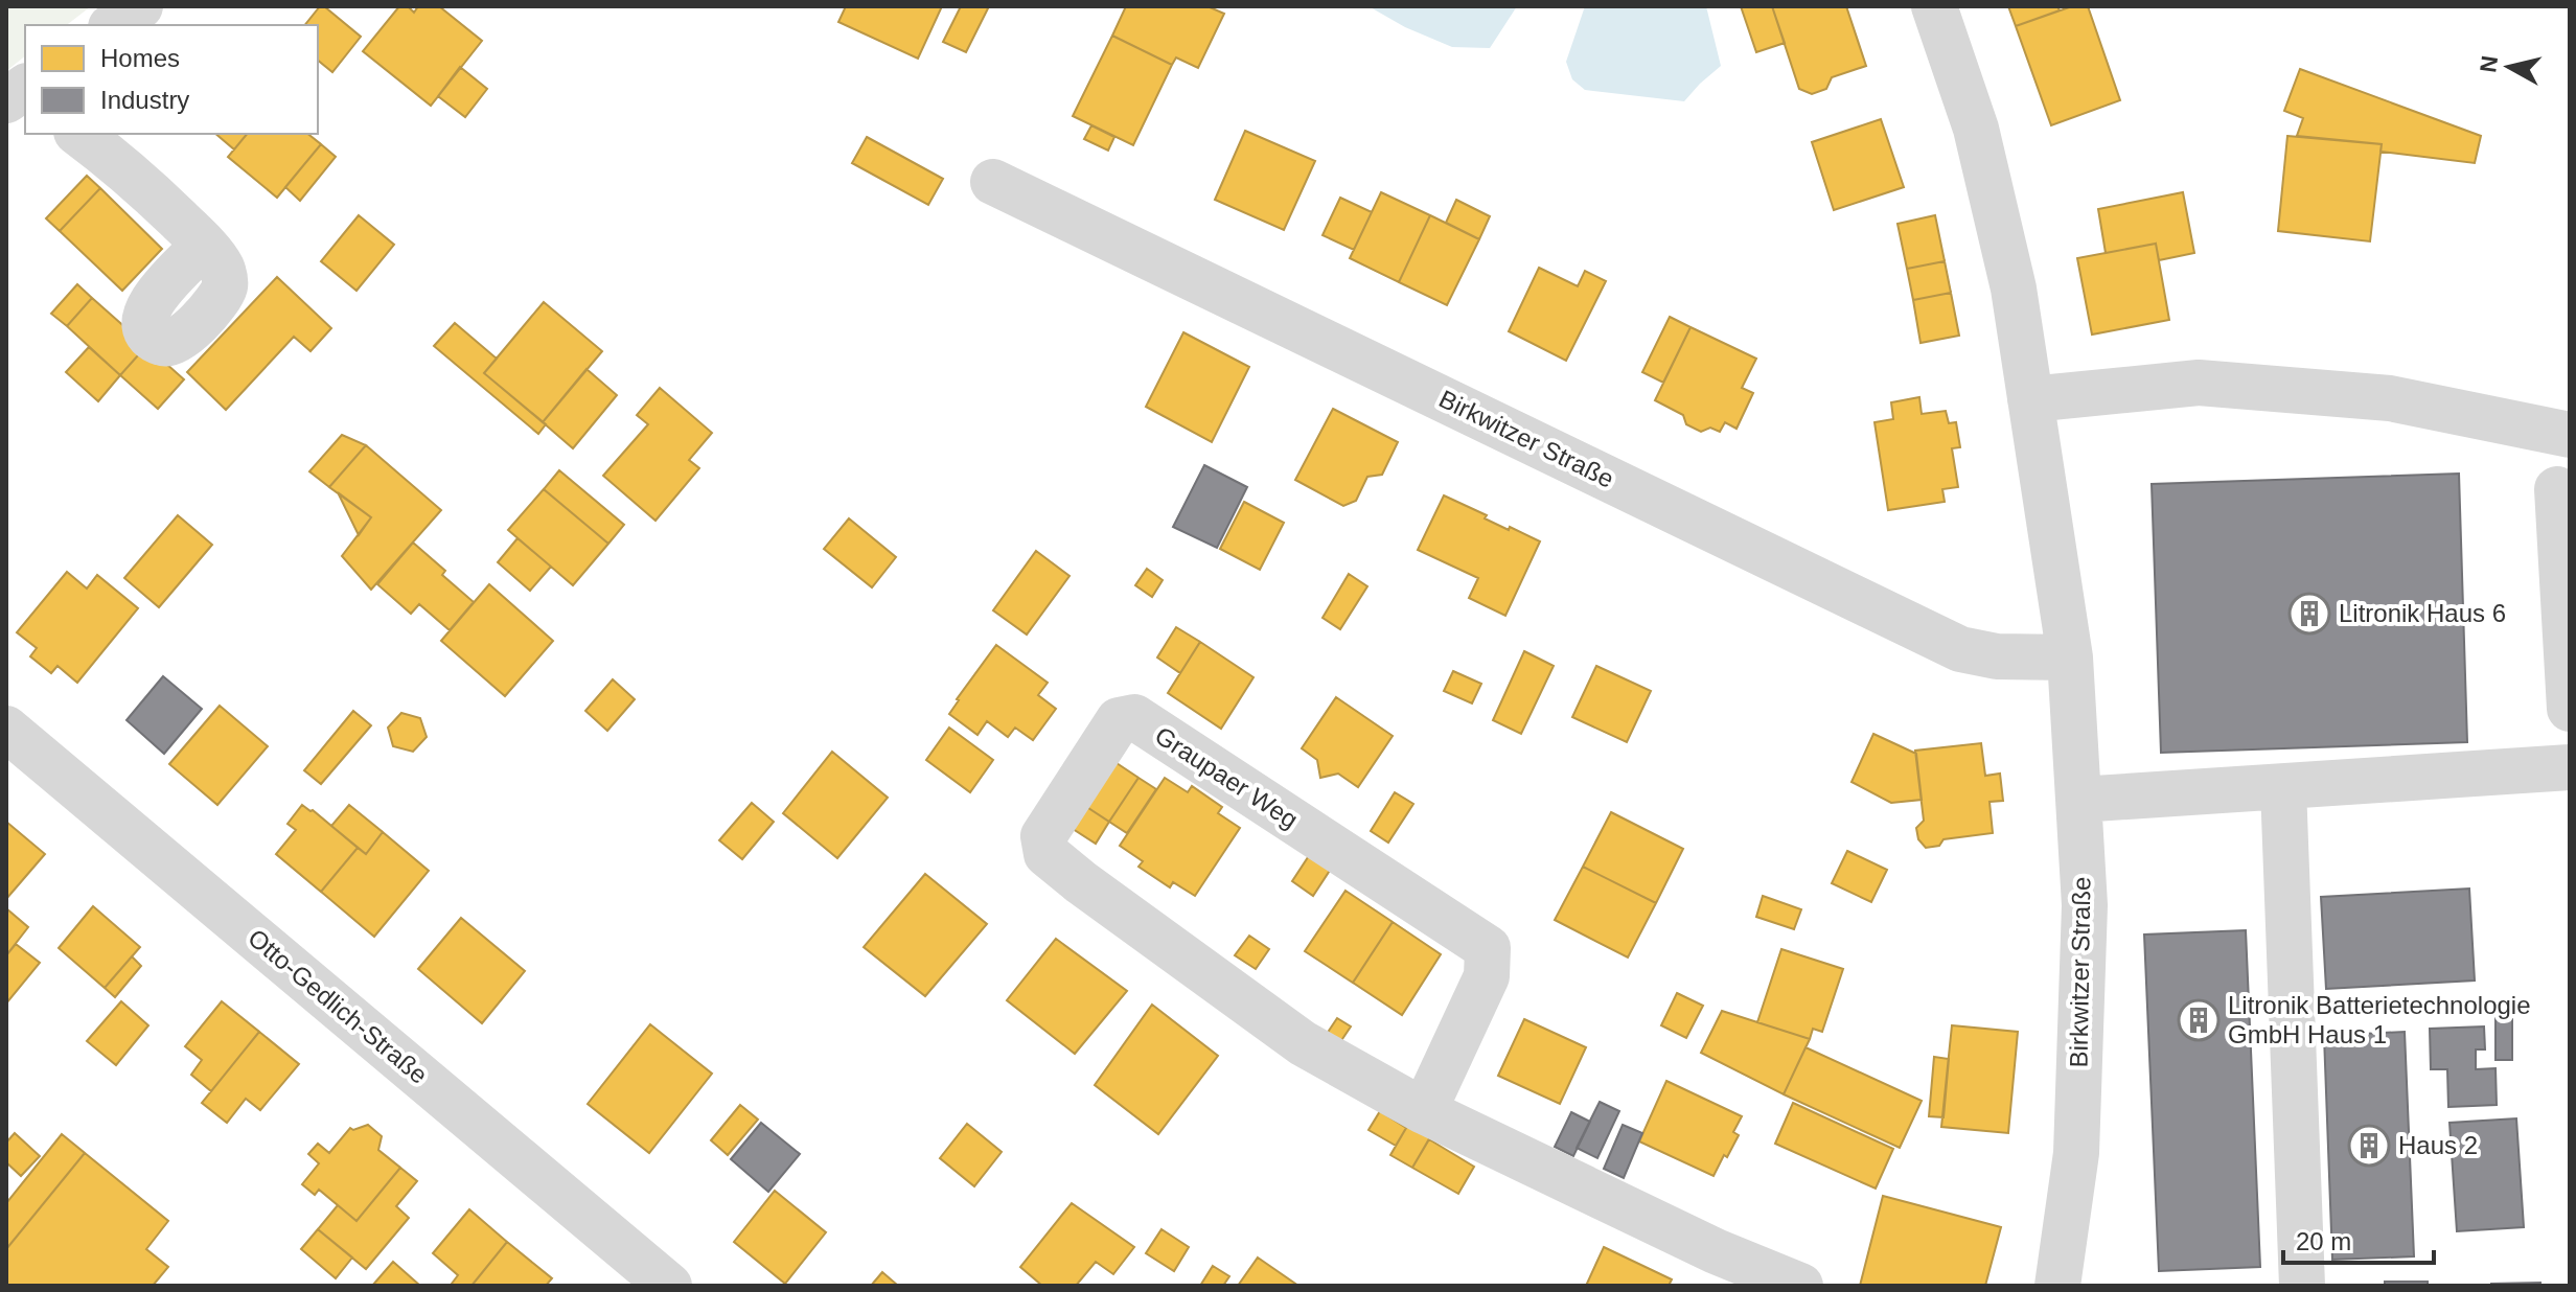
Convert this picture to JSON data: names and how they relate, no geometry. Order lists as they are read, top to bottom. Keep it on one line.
{"streets":{"street":["Birkwitzer Straße","Graupaer Weg","Otto-Gedlich-Straße"]},"places":{"building":["Litronik Haus 6","Litronik Batterietechnologie GmbH Haus 1","Haus 2"]},"legend":["Homes","Industry"],"scale_bar":"20 m","north":"left"}
